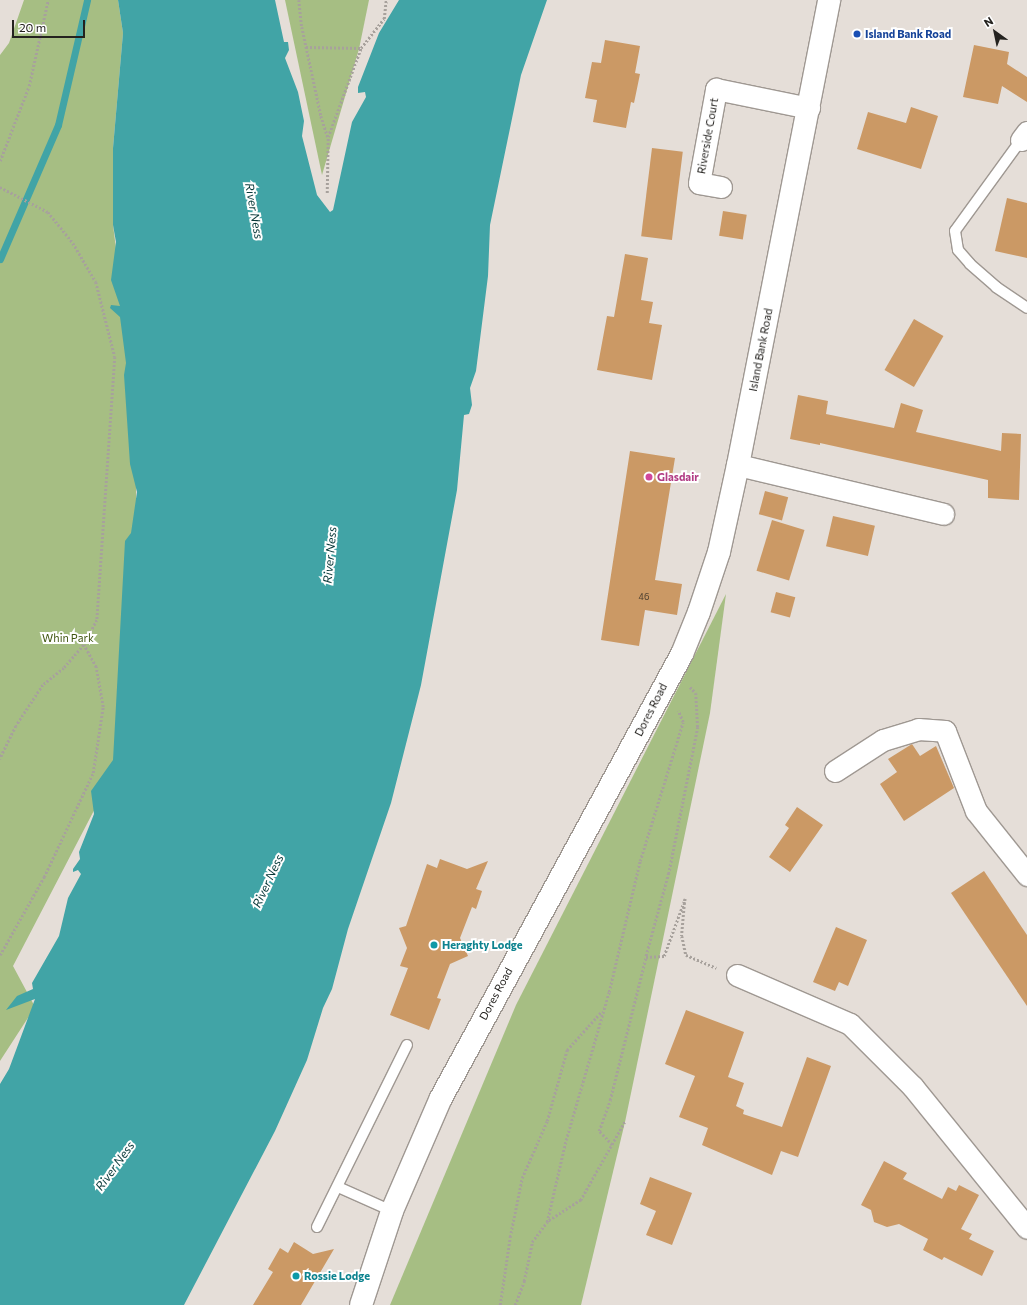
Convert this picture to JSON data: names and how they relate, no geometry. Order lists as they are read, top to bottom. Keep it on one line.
{"streets":{"main road":["Island Bank Road","Dores Road"],"street":["Riverside Court"]},"crossings":[["Riverside Court","Island Bank Road"],["Island Bank Road","Dores Road"]],"water":["River Ness"],"parks":["Whin Park"],"places":["Island Bank Road","Glasdair","Heraghty Lodge","Rossie Lodge"],"house_numbers":["46"],"scale_bar":"20 m","north":"top left"}
